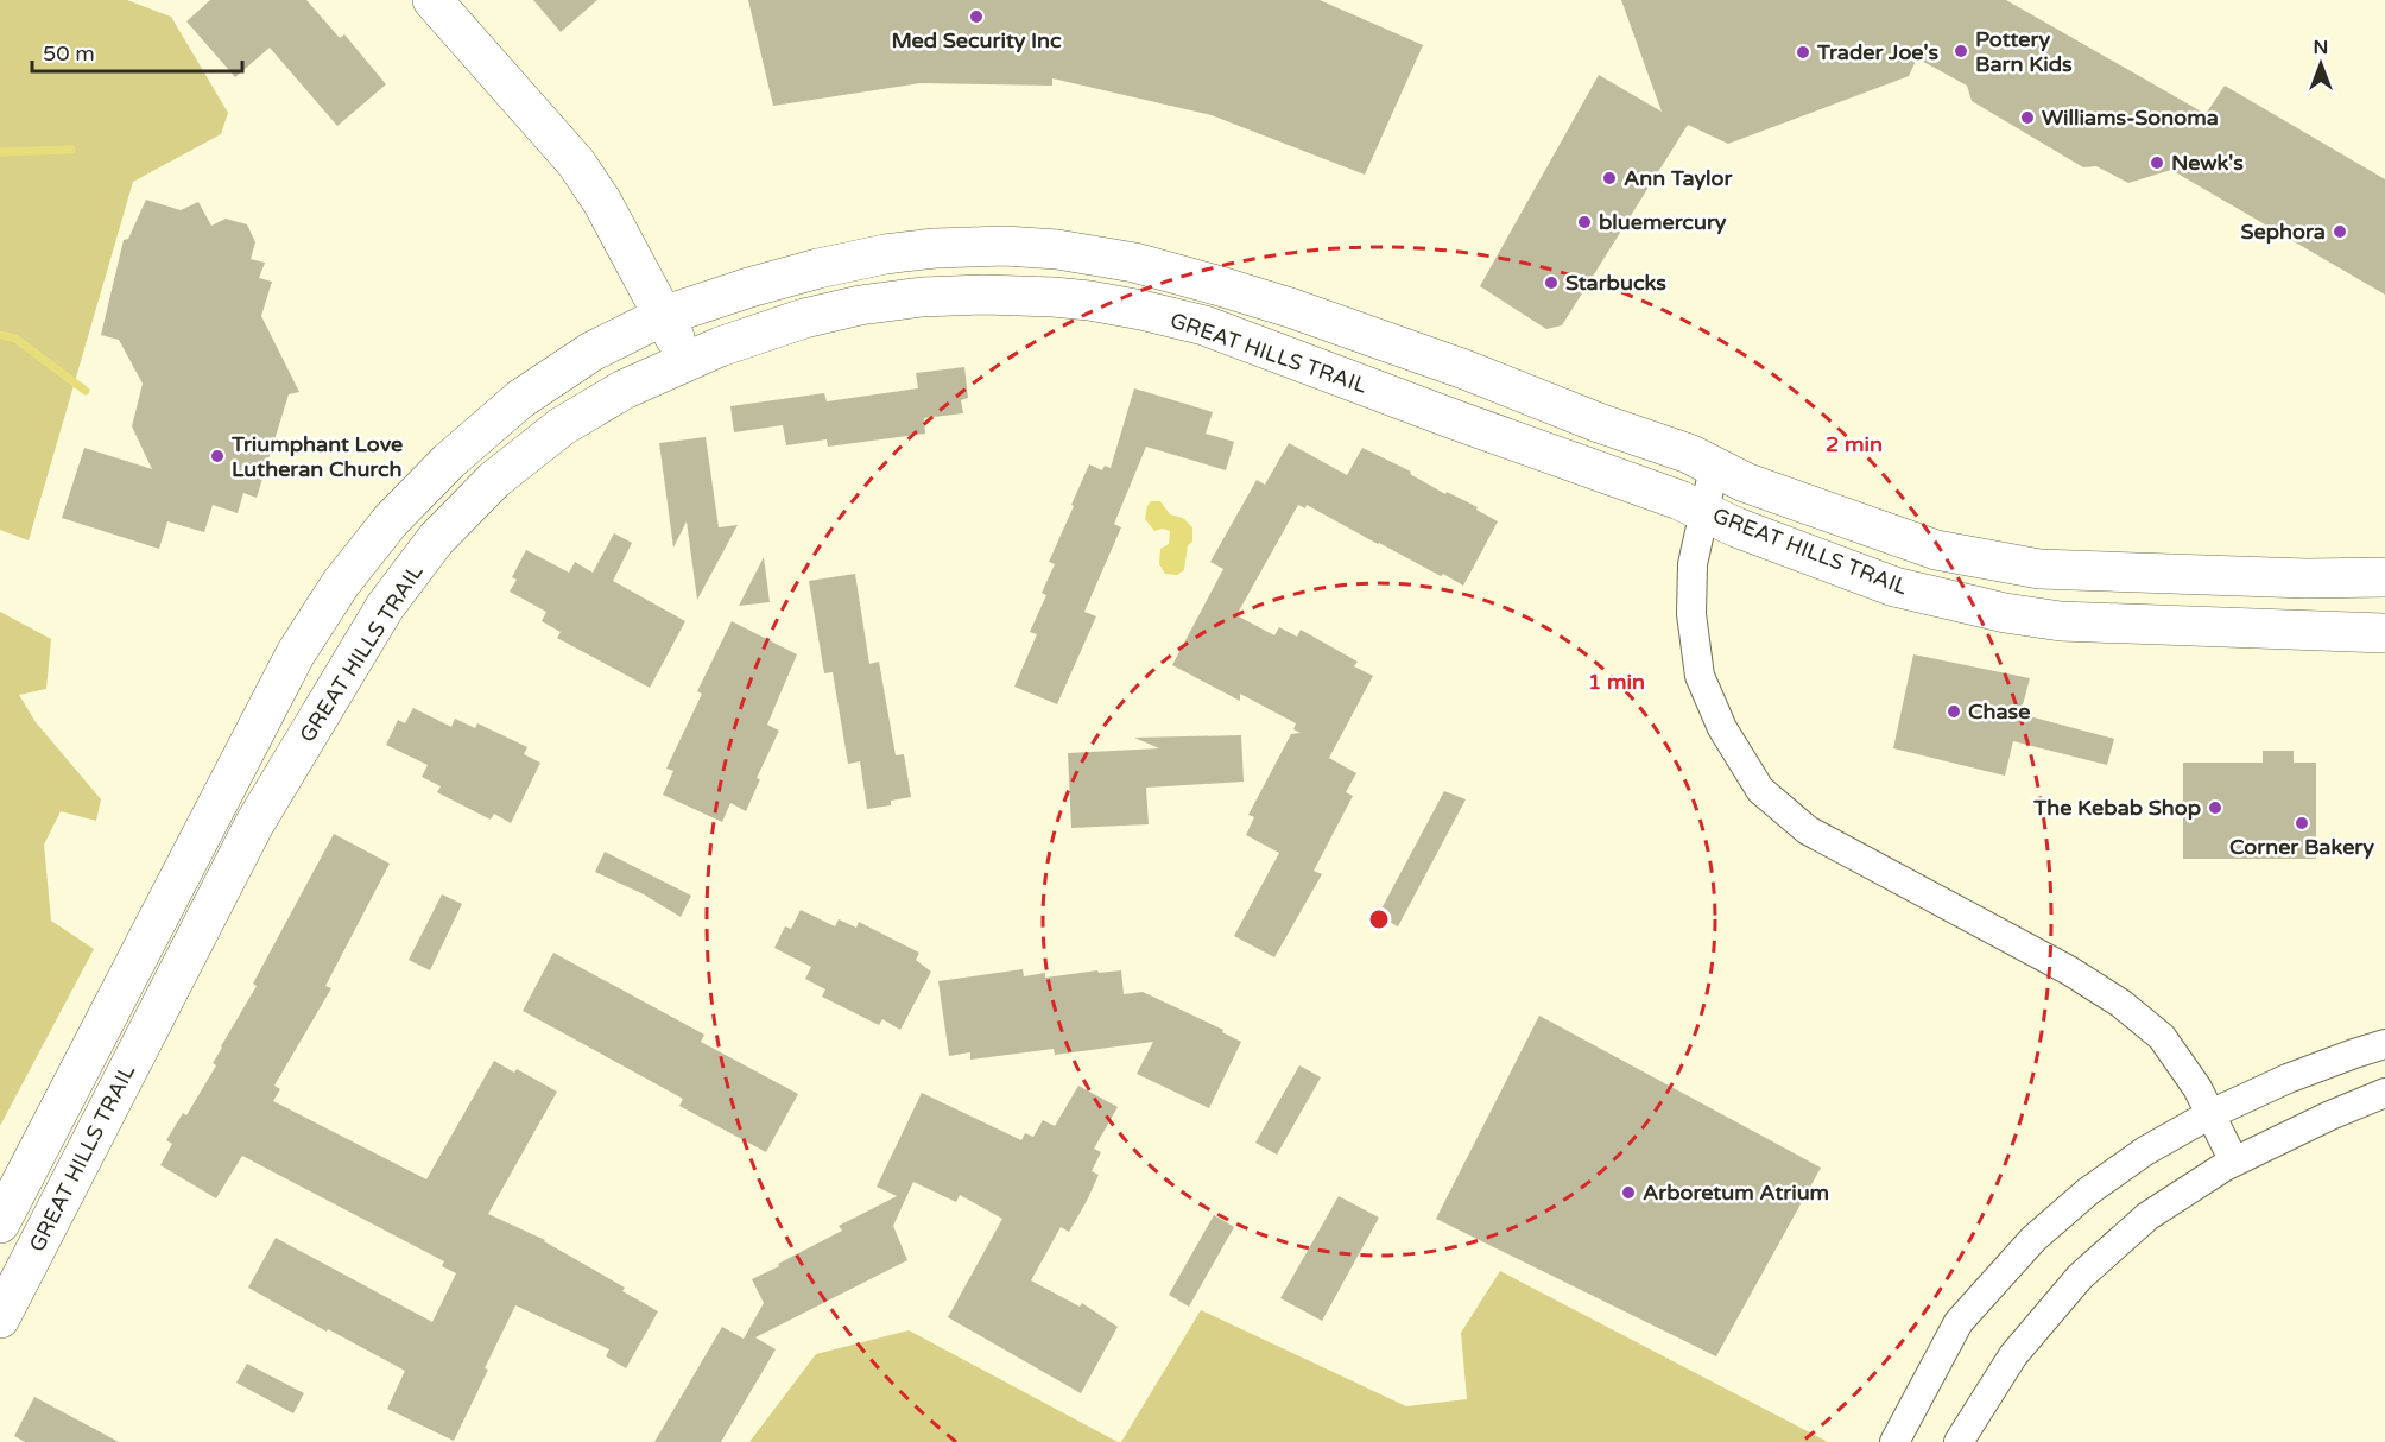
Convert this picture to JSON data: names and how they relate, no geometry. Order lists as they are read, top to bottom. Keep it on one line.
{"streets":{"street":["GREAT HILLS TRAIL"]},"places":["Med Security Inc","Pottery Barn Kids","Trader Joe's","Williams-Sonoma","Newk's","Ann Taylor","bluemercury","Sephora","Starbucks","Triumphant Love Lutheran Church","Chase","The Kebab Shop","Corner Bakery","Arboretum Atrium"],"scale_bar":"50 m","north":"top","rings":["2 min","1 min"]}
